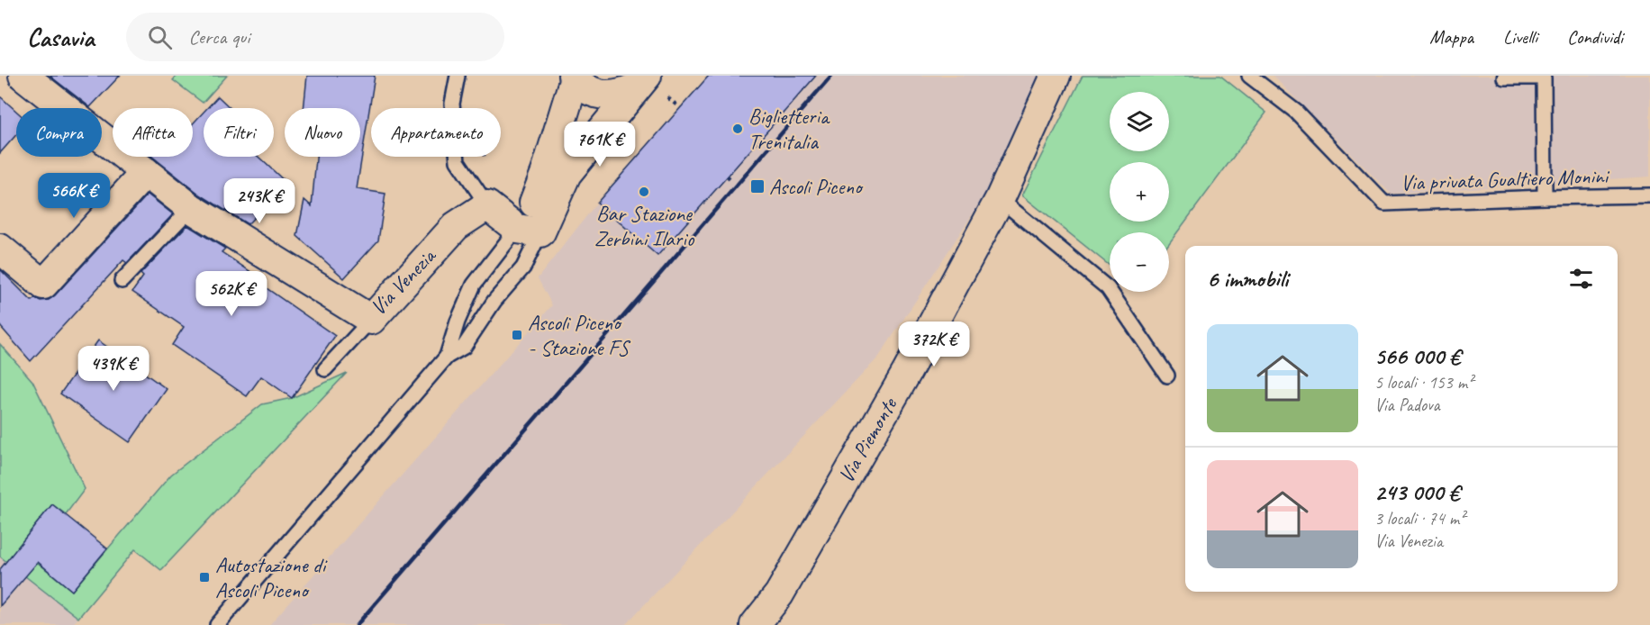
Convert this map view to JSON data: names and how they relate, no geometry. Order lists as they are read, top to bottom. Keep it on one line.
{"streets":{"street":["Via Venezia","Via Piemonte"],"lane":["Via privata Gualtiero Monini"]},"places":{"other":["Biglietteria Trenitalia","Bar Stazione Zerbini Ilario"],"transit":["Ascoli Piceno","Ascoli Piceno - Stazione FS","Autostazione di Ascoli Piceno"]},"page":{"header":"Casavia","search":"Cerca qui","nav":["Mappa","Livelli","Condividi"],"map_buttons":["+","−"],"chip":["Compra","Affitta","Filtri","Nuovo","Appartamento"],"price":["761K €","566K €","243K €","562K €","372K €","439K €"],"heading":"6 immobili","list":[{"name":"566 000 €","note":"5 locali · 153 m² · Via Padova"},{"name":"243 000 €","note":"3 locali · 74 m² · Via Venezia"}]}}
